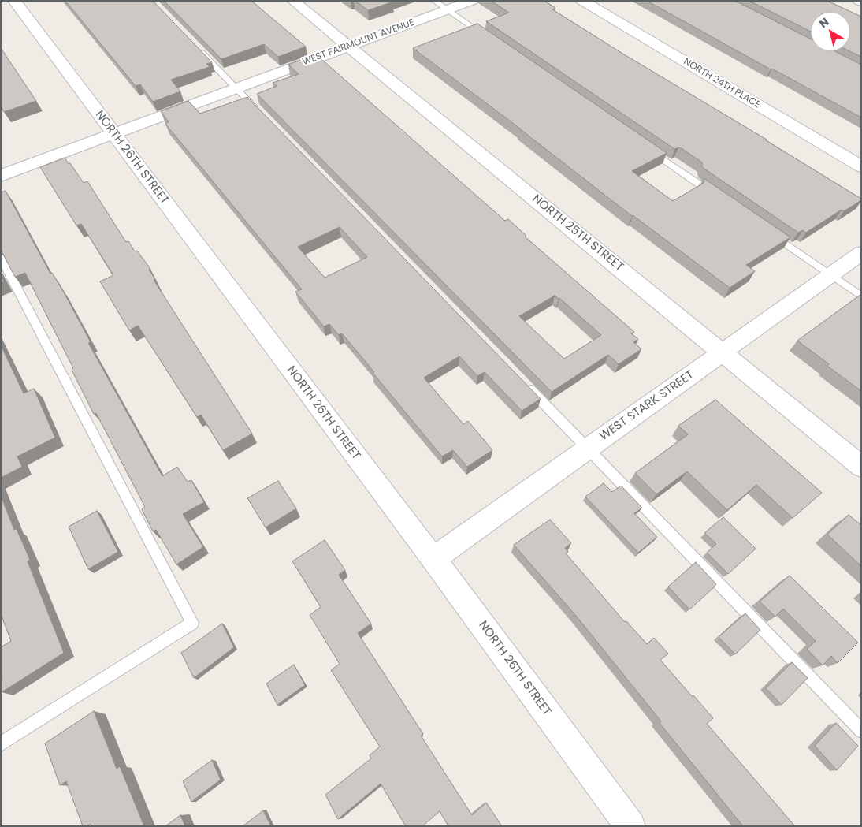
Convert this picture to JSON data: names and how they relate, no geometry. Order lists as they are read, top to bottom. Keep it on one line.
{"streets":{"street":["WEST FAIRMOUNT AVENUE","NORTH 24TH PLACE","NORTH 26TH STREET","NORTH 25TH STREET","WEST STARK STREET"]},"crossings":[["WEST FAIRMOUNT AVENUE","NORTH 26TH STREET"],["WEST FAIRMOUNT AVENUE","NORTH 25TH STREET"],["NORTH 26TH STREET","WEST STARK STREET"],["NORTH 25TH STREET","WEST STARK STREET"]],"north":"top left"}
